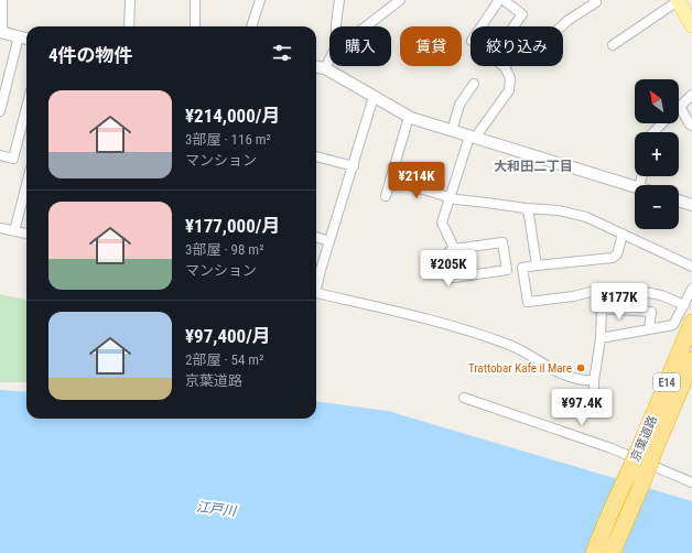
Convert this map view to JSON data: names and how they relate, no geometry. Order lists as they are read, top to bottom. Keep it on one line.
{"streets":{"highway":["E14","京葉道路"]},"districts":["大和田二丁目"],"water":["江戸川"],"places":["Trattobar Kafe il Mare"],"north":"top left","page":{"chip":["購入","賃貸","絞り込み"],"heading":"4件の物件","map_buttons":["+","−"],"list":[{"name":"¥214,000/月","note":"3部屋 · 116 m² · マンション"},{"name":"¥177,000/月","note":"3部屋 · 98 m² · マンション"},{"name":"¥97,400/月","note":"2部屋 · 54 m² · 京葉道路"}],"price":["¥214K","¥205K","¥177K","¥97.4K"]}}
